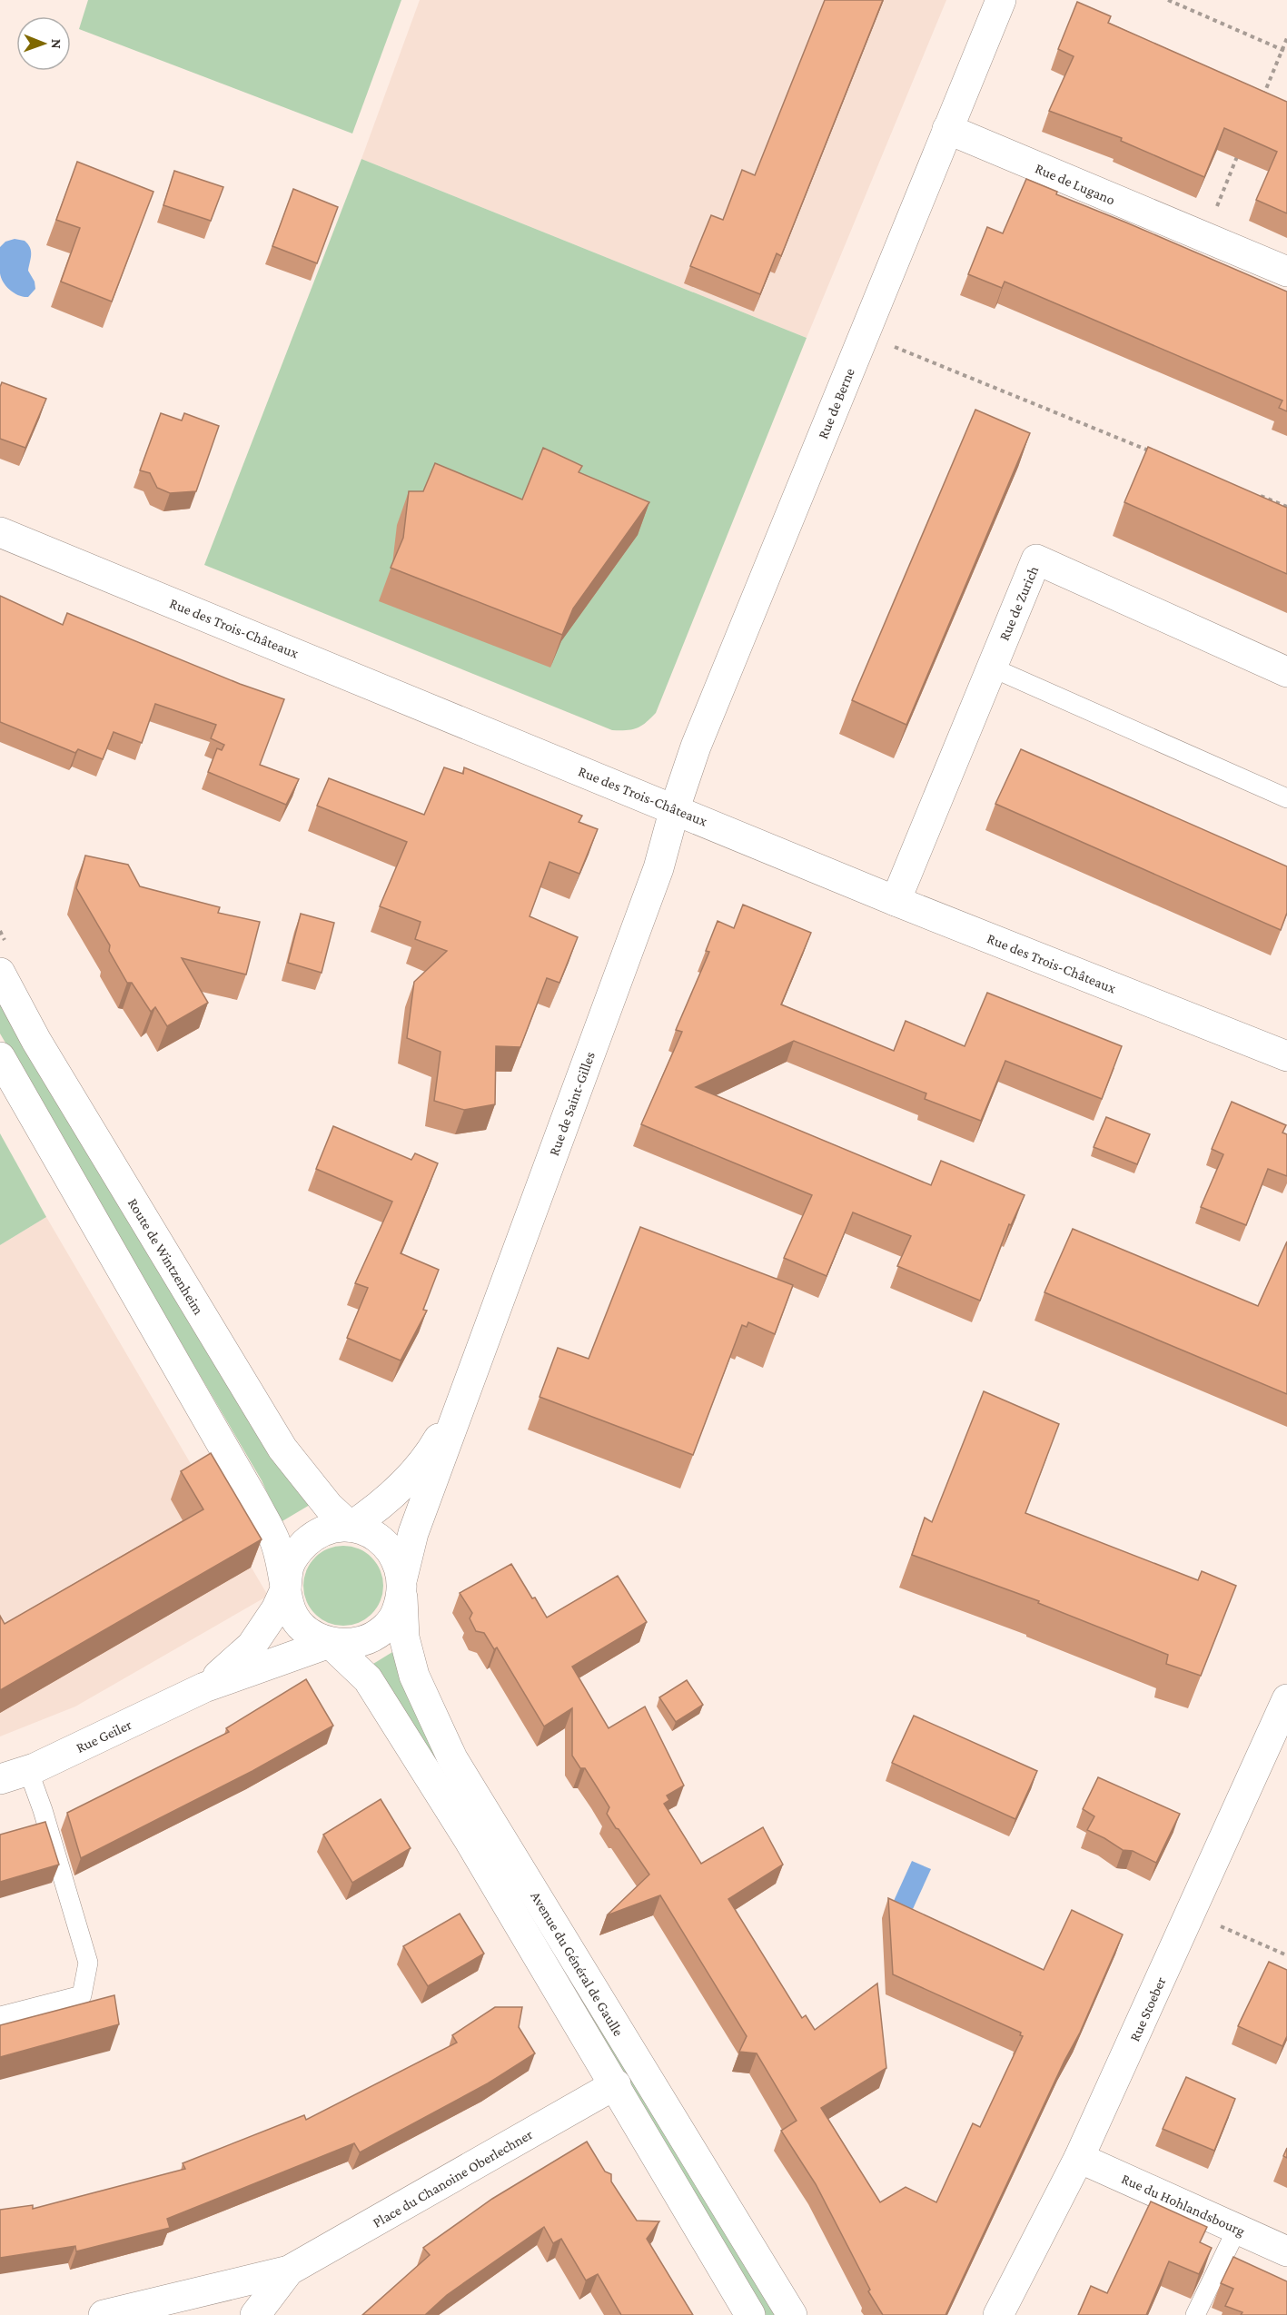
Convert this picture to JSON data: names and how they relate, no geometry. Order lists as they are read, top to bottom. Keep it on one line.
{"streets":{"street":["Rue de Lugano","Rue de Berne","Rue de Zurich","Rue des Trois-Châteaux","Rue de Saint-Gilles","Route de Wintzenheim","Rue Geiler","Avenue du Général de Gaulle","Rue Stoeber","Place du Chanoine Oberlechner","Rue du Hohlandsbourg"]},"crossings":[["Rue de Lugano","Rue de Berne"],["Rue de Berne","Rue des Trois-Châteaux"],["Rue de Berne","Rue de Saint-Gilles"],["Rue de Zurich","Rue des Trois-Châteaux"],["Rue des Trois-Châteaux","Rue de Saint-Gilles"],["Rue de Saint-Gilles","Route de Wintzenheim"],["Rue de Saint-Gilles","Rue Geiler"],["Rue de Saint-Gilles","Avenue du Général de Gaulle"],["Route de Wintzenheim","Rue Geiler"],["Route de Wintzenheim","Avenue du Général de Gaulle"],["Rue Geiler","Avenue du Général de Gaulle"],["Avenue du Général de Gaulle","Place du Chanoine Oberlechner"],["Rue Stoeber","Rue du Hohlandsbourg"]],"north":"right"}
